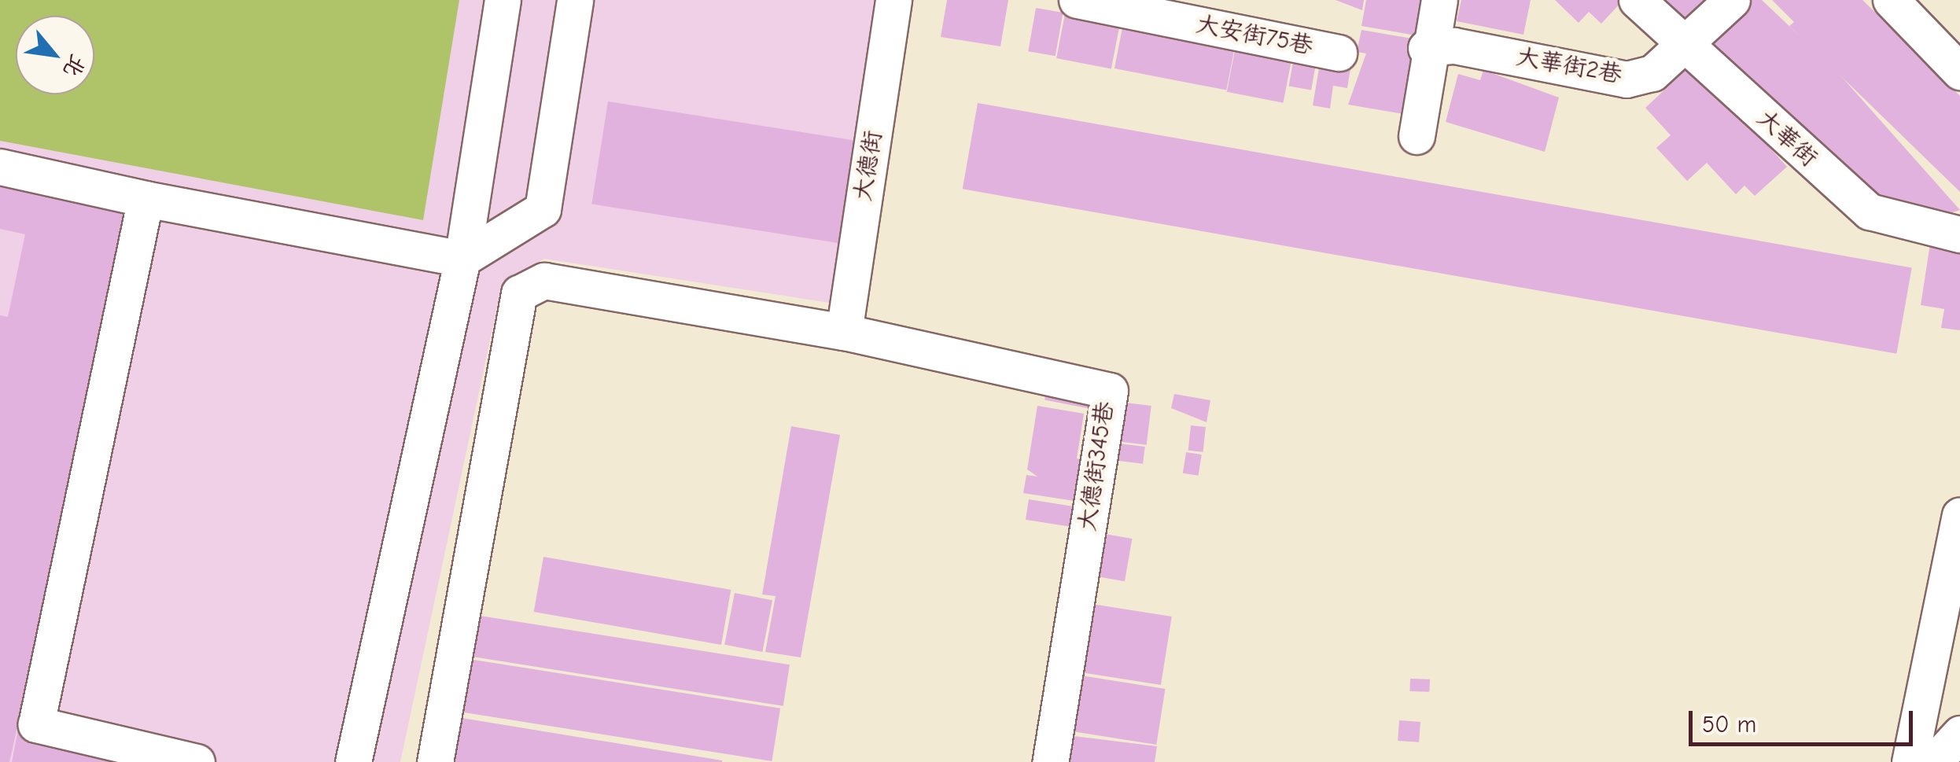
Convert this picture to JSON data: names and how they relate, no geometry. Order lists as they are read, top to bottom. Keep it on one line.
{"streets":{"street":["大安街75巷","大華街2巷","大華街","大德街","大德街345巷"]},"crossings":[["大華街2巷","大華街"],["大德街","大德街345巷"]],"scale_bar":"50 m","north":"bottom right"}
